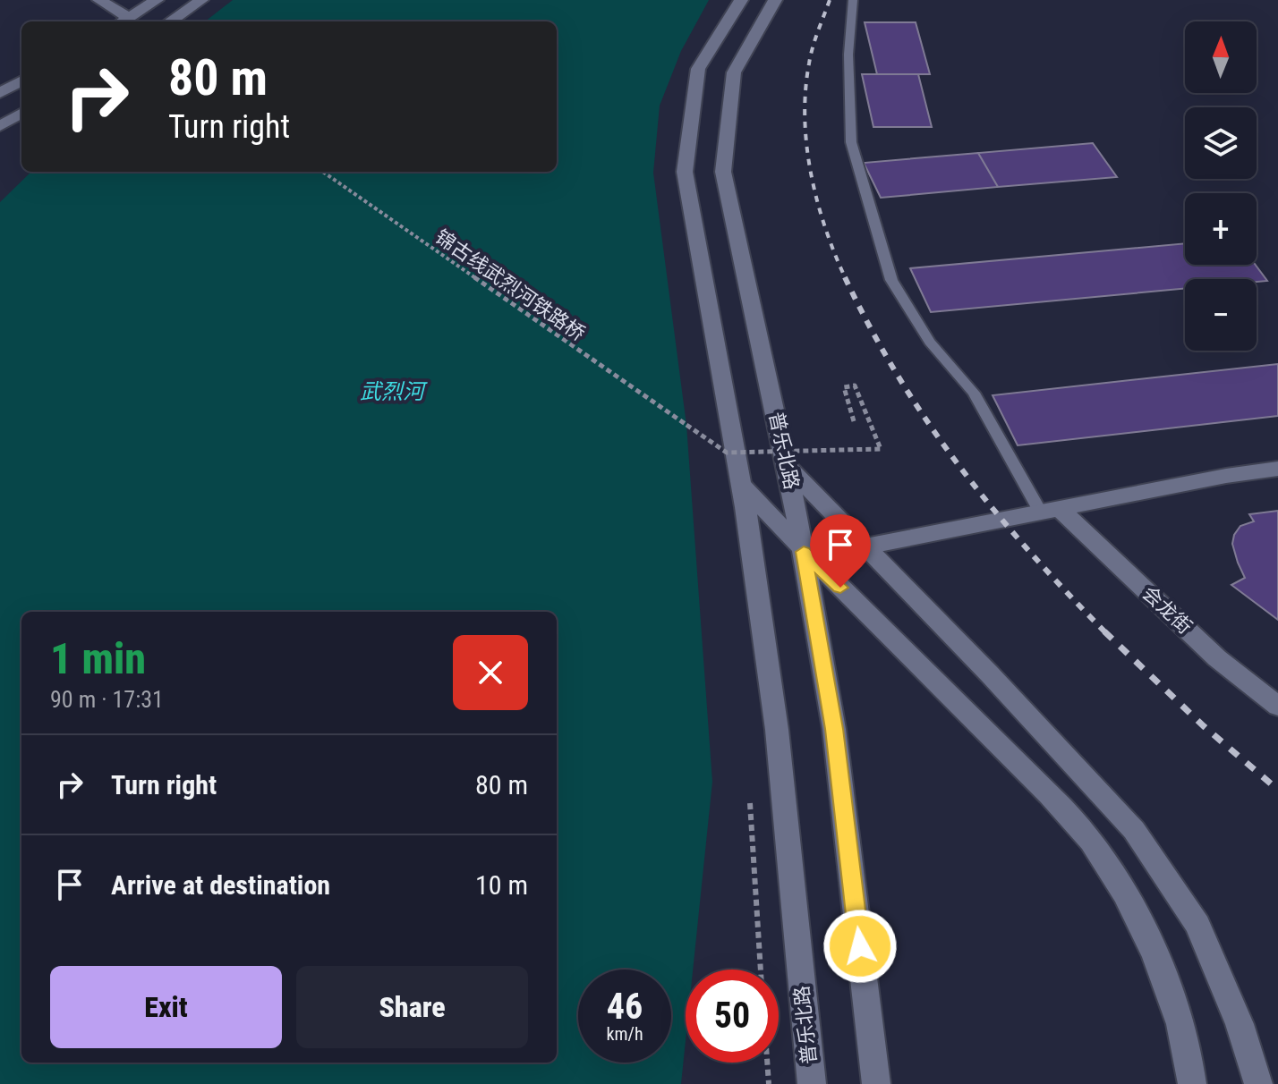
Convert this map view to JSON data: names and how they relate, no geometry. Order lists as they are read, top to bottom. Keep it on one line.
{"streets":{"main road":["普乐北路","会龙街"],"path":["锦古线武烈河铁路桥"]},"water":["武烈河"],"north":"top","page":{"map_buttons":["+","−"],"turn":["80 m","Turn right"],"heading":["1 min","90 m · 17:31"],"list":[{"name":"Turn right","value":"80 m"},{"name":"Arrive at destination","value":"10 m"}],"buttons":["Exit","Share"],"speed":"46 km/h","limit":"50"}}
